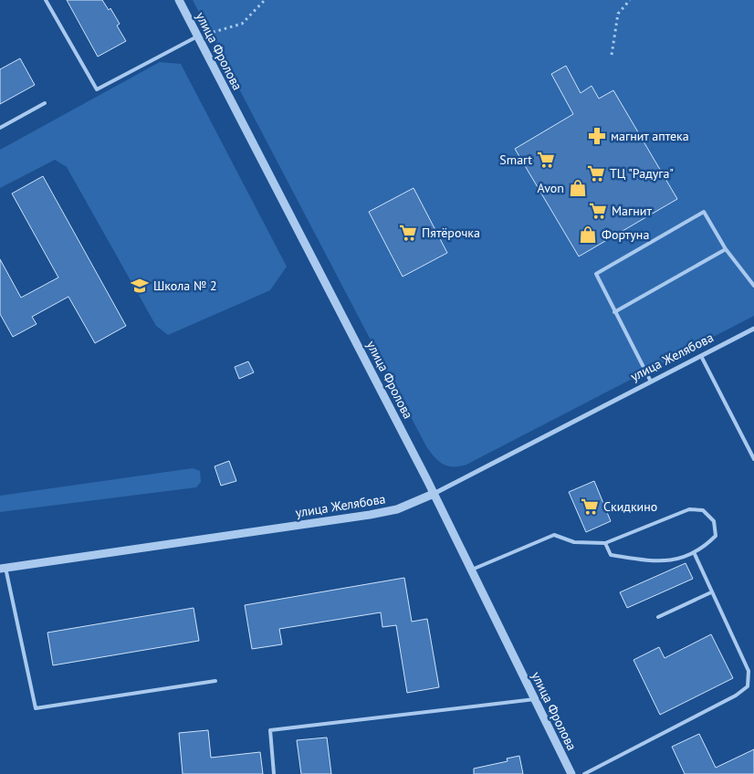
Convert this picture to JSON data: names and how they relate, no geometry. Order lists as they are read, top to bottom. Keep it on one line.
{"streets":{"street":["улица Фролова","улица Желябова"]},"crossings":[["улица Фролова","улица Желябова"]],"places":{"pharmacy":["магнит аптека"],"supermarket":["Smart","ТЦ \"Радуга\"","Магнит","Пятёрочка","Скидкино"],"shop":["Avon","Фортуна"],"school or university":["Школа № 2"]}}
